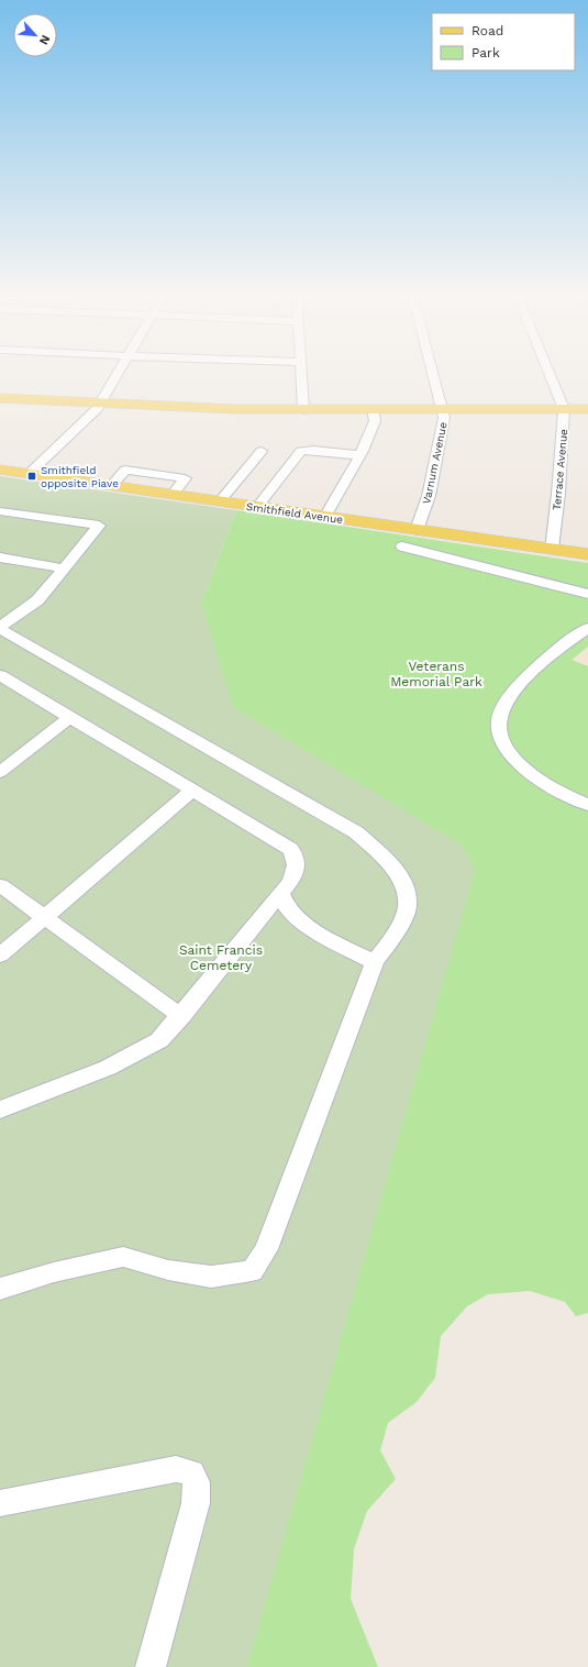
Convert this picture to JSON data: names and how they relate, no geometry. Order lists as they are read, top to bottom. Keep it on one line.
{"streets":{"main road":["Smithfield Avenue"],"street":["Varnum Avenue","Terrace Avenue"]},"crossings":[["Varnum Avenue","Smithfield Avenue"],["Terrace Avenue","Smithfield Avenue"]],"parks":["Veterans Memorial Park","Saint Francis Cemetery"],"places":{"transit":["Smithfield opposite Piave"]},"legend":["Road","Park"],"north":"bottom right"}
